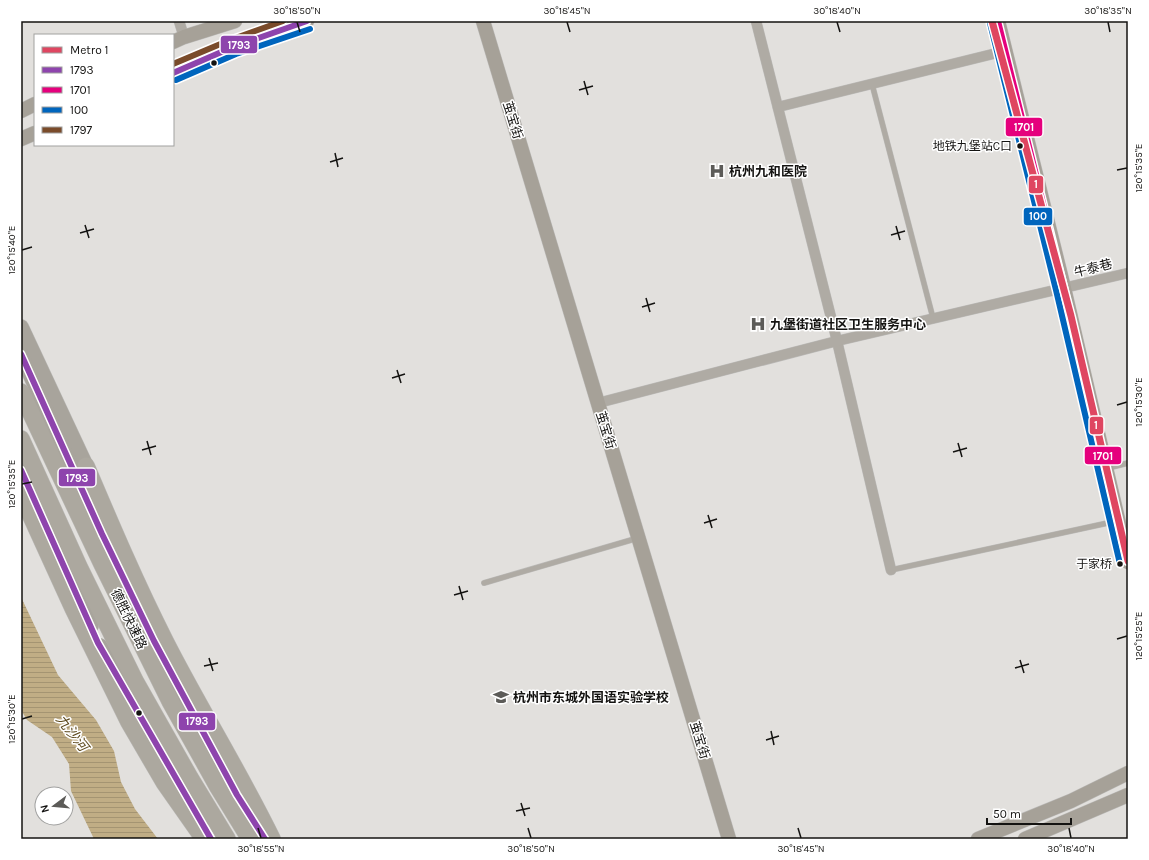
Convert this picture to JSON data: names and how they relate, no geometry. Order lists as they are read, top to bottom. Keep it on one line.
{"streets":{"highway":["德胜快速路"],"street":["茧宝街","牛泰巷"]},"crossings":[["茧宝街","牛泰巷"]],"water":["九沙河"],"places":{"other":["地铁九堡站C口","于家桥"],"hospital":["杭州九和医院","九堡街道社区卫生服务中心"],"school or university":["杭州市东城外国语实验学校"]},"lines":["metro line 1","transit line 1793","transit line 1701","transit line 1797","transit line 100"],"legend":["Metro 1","1793","1701","100","1797"],"scale_bar":"50 m","north":"left","coordinates":["30°18'50\"N","30°18'45\"N","30°18'40\"N","30°18'35\"N","120°15'35\"E","120°15'40\"E","120°15'30\"E","120°15'25\"E","30°18'55\"N"]}
